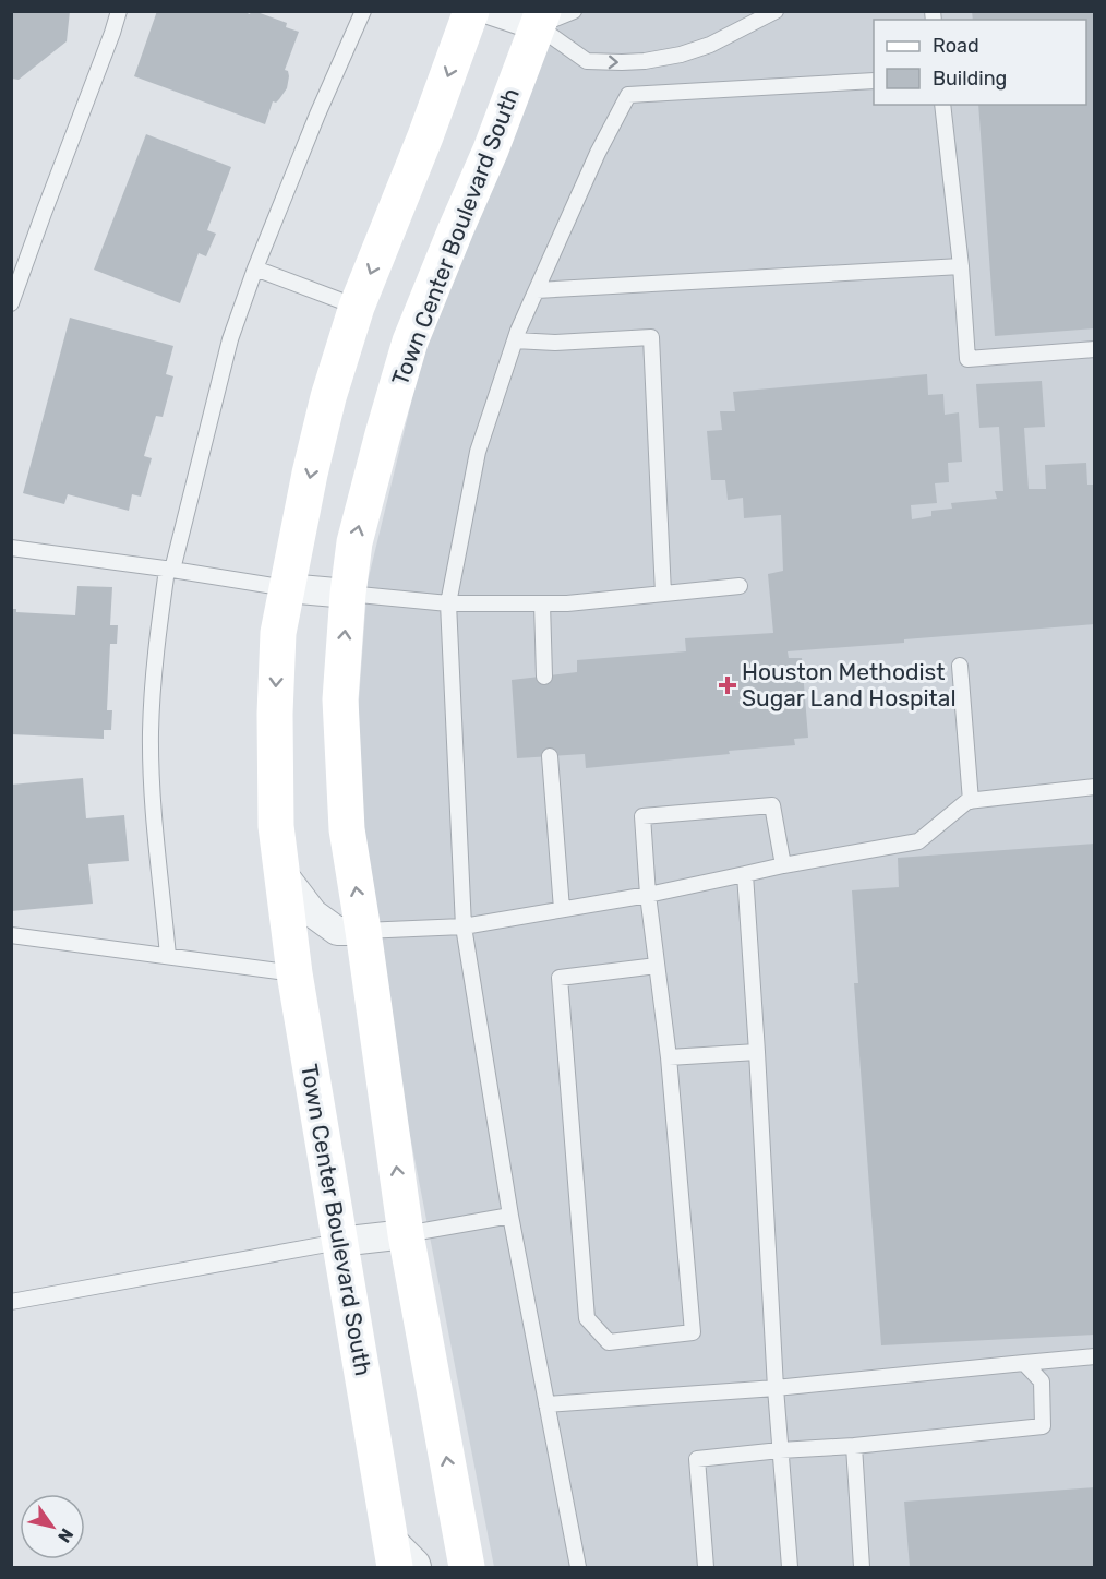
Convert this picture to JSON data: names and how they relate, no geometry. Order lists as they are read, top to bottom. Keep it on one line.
{"streets":{"street":["Town Center Boulevard South"]},"places":{"health":["Houston Methodist Sugar Land Hospital"]},"legend":["Road","Building"],"north":"bottom right"}
